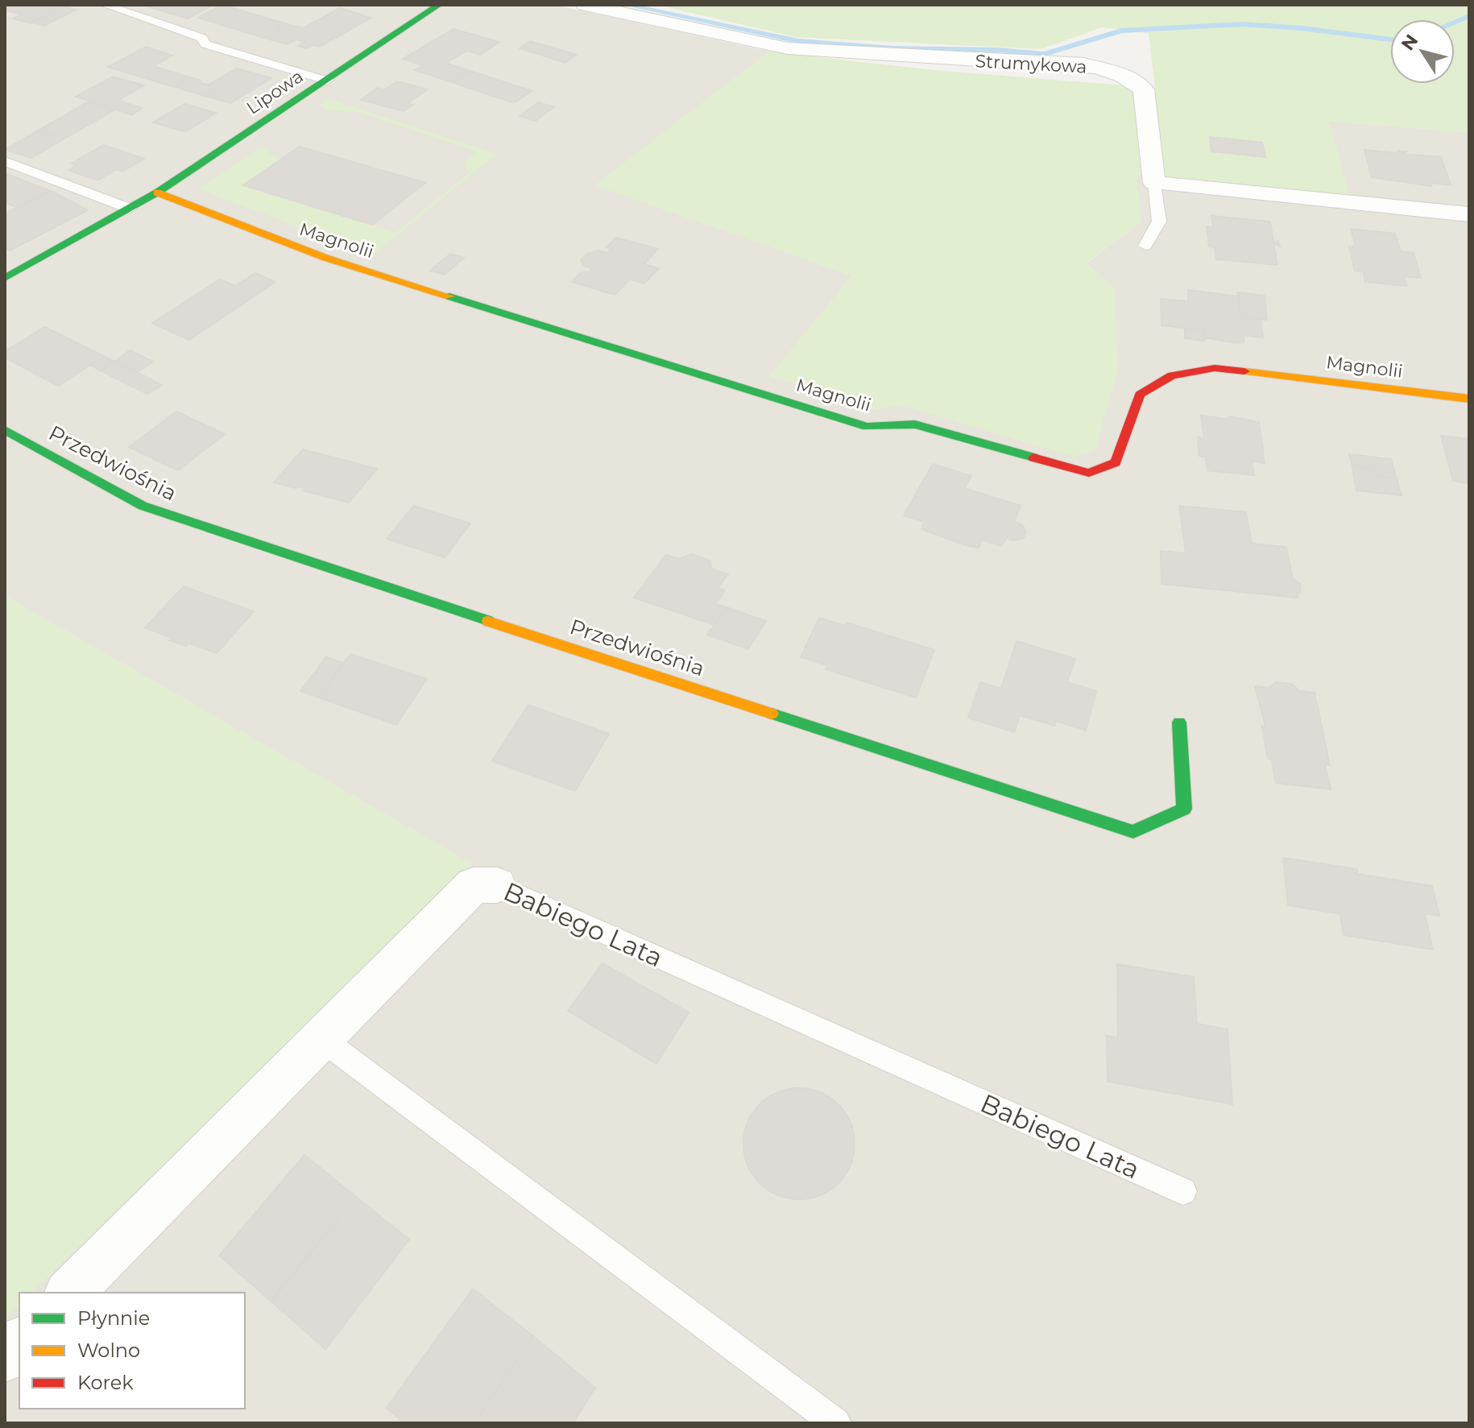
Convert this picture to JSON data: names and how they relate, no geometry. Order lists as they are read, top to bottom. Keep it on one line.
{"streets":{"street":["Strumykowa","Lipowa","Magnolii","Przedwiośnia","Babiego Lata"]},"crossings":[["Lipowa","Magnolii"]],"legend":["Płynnie","Wolno","Korek"],"north":"top left"}
